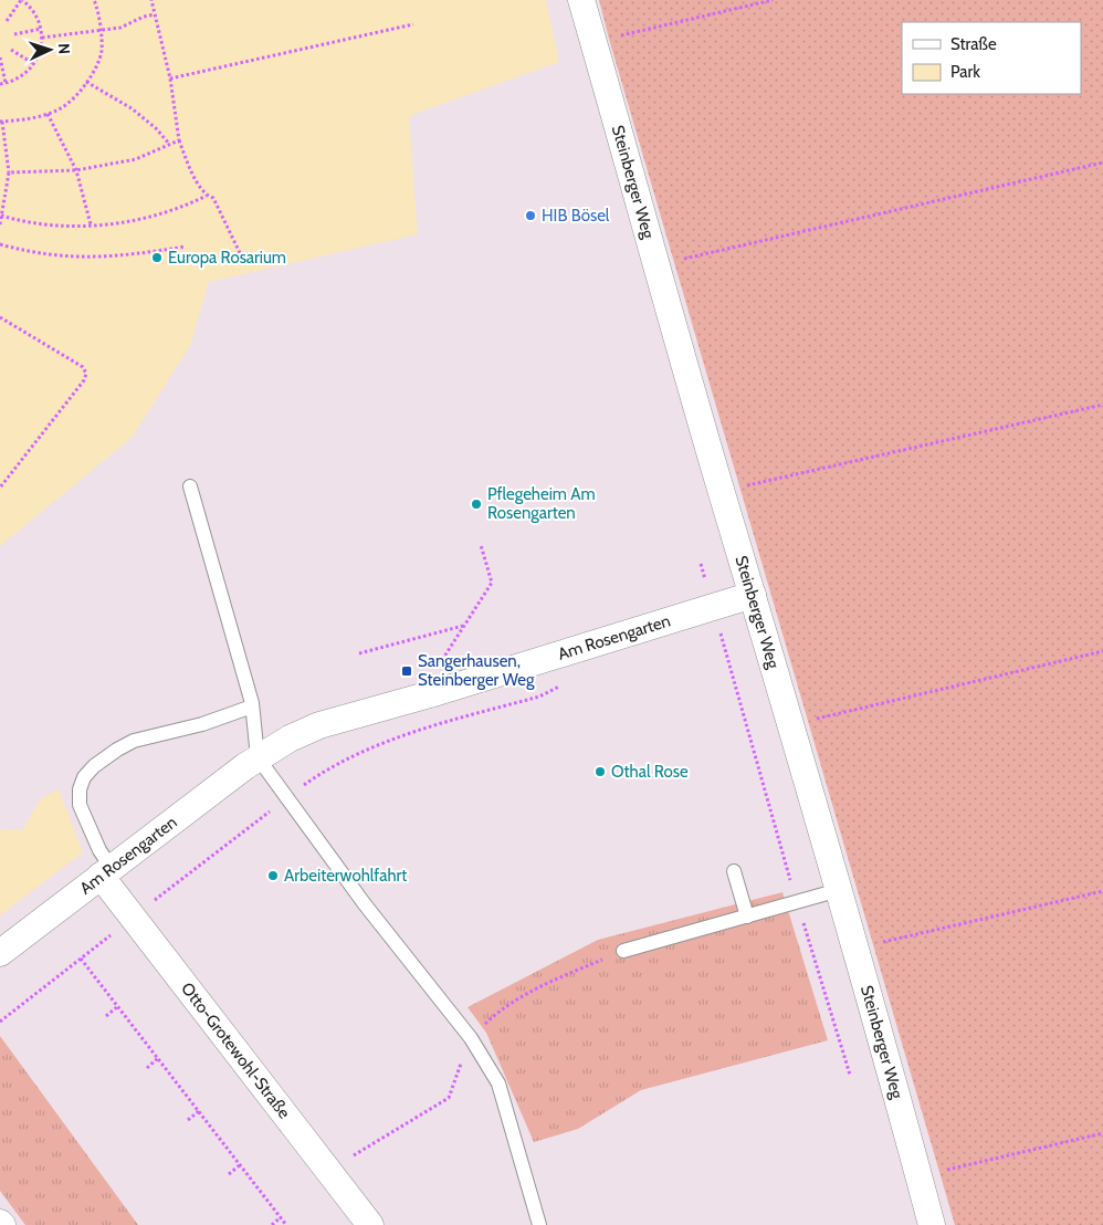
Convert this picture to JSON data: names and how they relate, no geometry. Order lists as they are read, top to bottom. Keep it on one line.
{"streets":{"street":["Steinberger Weg","Am Rosengarten","Otto-Grotewohl-Straße"]},"crossings":[["Steinberger Weg","Am Rosengarten"],["Am Rosengarten","Otto-Grotewohl-Straße"]],"places":{"other":["HIB Bösel","Europa Rosarium","Pflegeheim Am Rosengarten","Othal Rose","Arbeiterwohlfahrt"],"transit":["Sangerhausen, Steinberger Weg"]},"legend":["Straße","Park"],"north":"right"}
